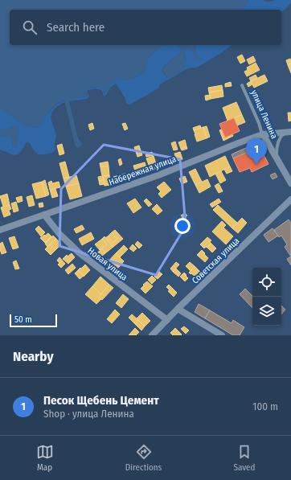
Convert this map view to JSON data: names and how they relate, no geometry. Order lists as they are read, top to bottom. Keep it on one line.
{"streets":{"street":["улица Ленина","Набережная улица","Советская улица","Новая улица"]},"crossings":[["улица Ленина","Набережная улица"],["Набережная улица","Новая улица"],["Советская улица","Новая улица"]],"scale_bar":"50 m","page":{"search":"Search here","pins":"1","scale":"50 m","heading":"Nearby","list":[{"mark":"1","name":"Песок Щебень Цемент","note":"Shop · улица Ленина","value":"100 m"}],"nav":["Map","Directions","Saved"]}}
